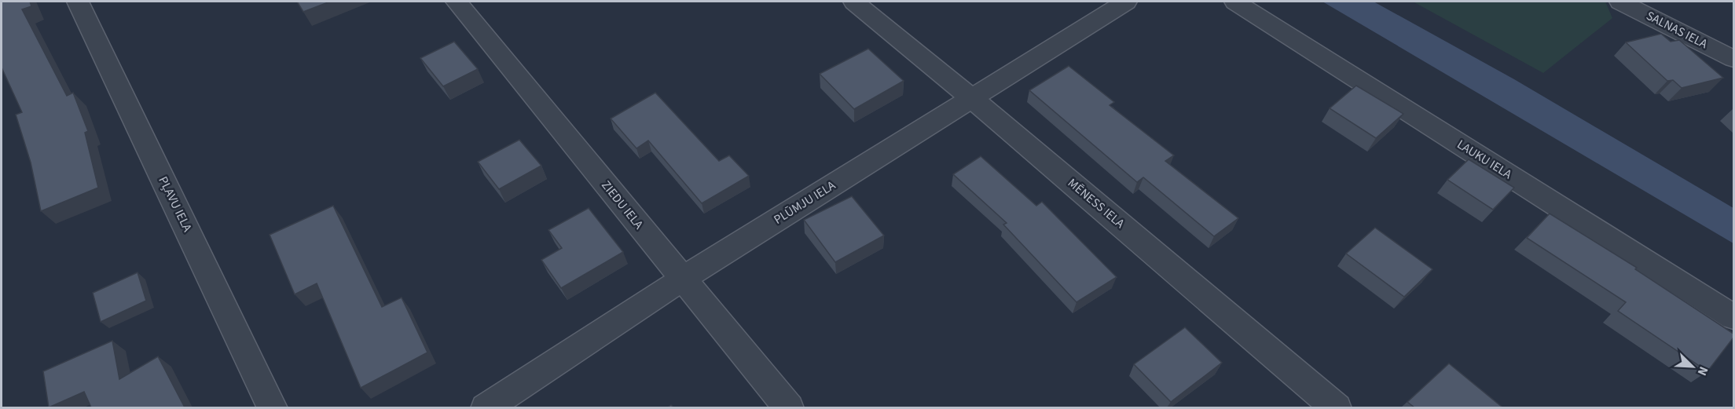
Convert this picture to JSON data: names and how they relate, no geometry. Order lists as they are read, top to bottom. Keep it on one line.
{"streets":{"street":["SALNAS IELA","LAUKU IELA","PLŪMJU IELA","MĒNESS IELA","PĻAVU IELA","ZIEDU IELA"]},"crossings":[["PLŪMJU IELA","MĒNESS IELA"],["PLŪMJU IELA","ZIEDU IELA"]],"north":"bottom right"}
